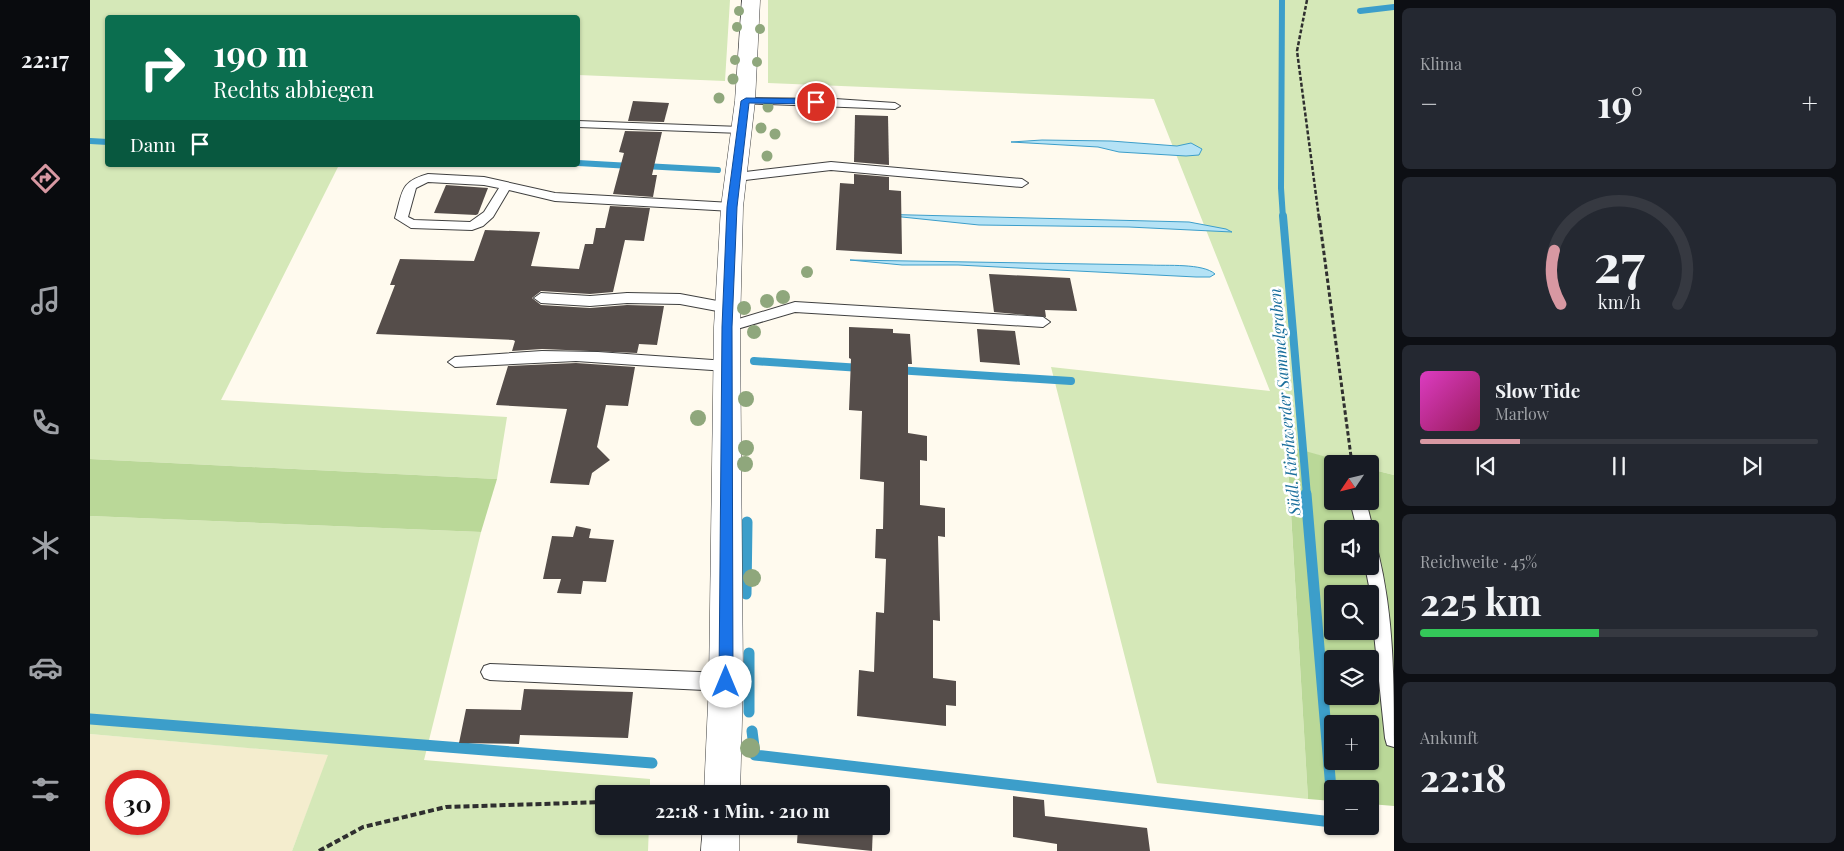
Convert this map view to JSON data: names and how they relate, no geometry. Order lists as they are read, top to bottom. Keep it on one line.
{"water":["Südl. Kirchwerder Sammelgraben"],"north":"bottom left","page":{"tabs":"22:17","tile":["Klima",["Reichweite · 45%","225 km"],["Ankunft","22:18"]],"turn":["190 m","Rechts abbiegen"],"heat":["−","19°","+"],"then":"Dann","song":["Slow Tide","Marlow"],"map_buttons":["+","−"],"limit":"30","trip":"22:18 · 1 Min. · 210 m","gauge":["27","km/h"]}}
